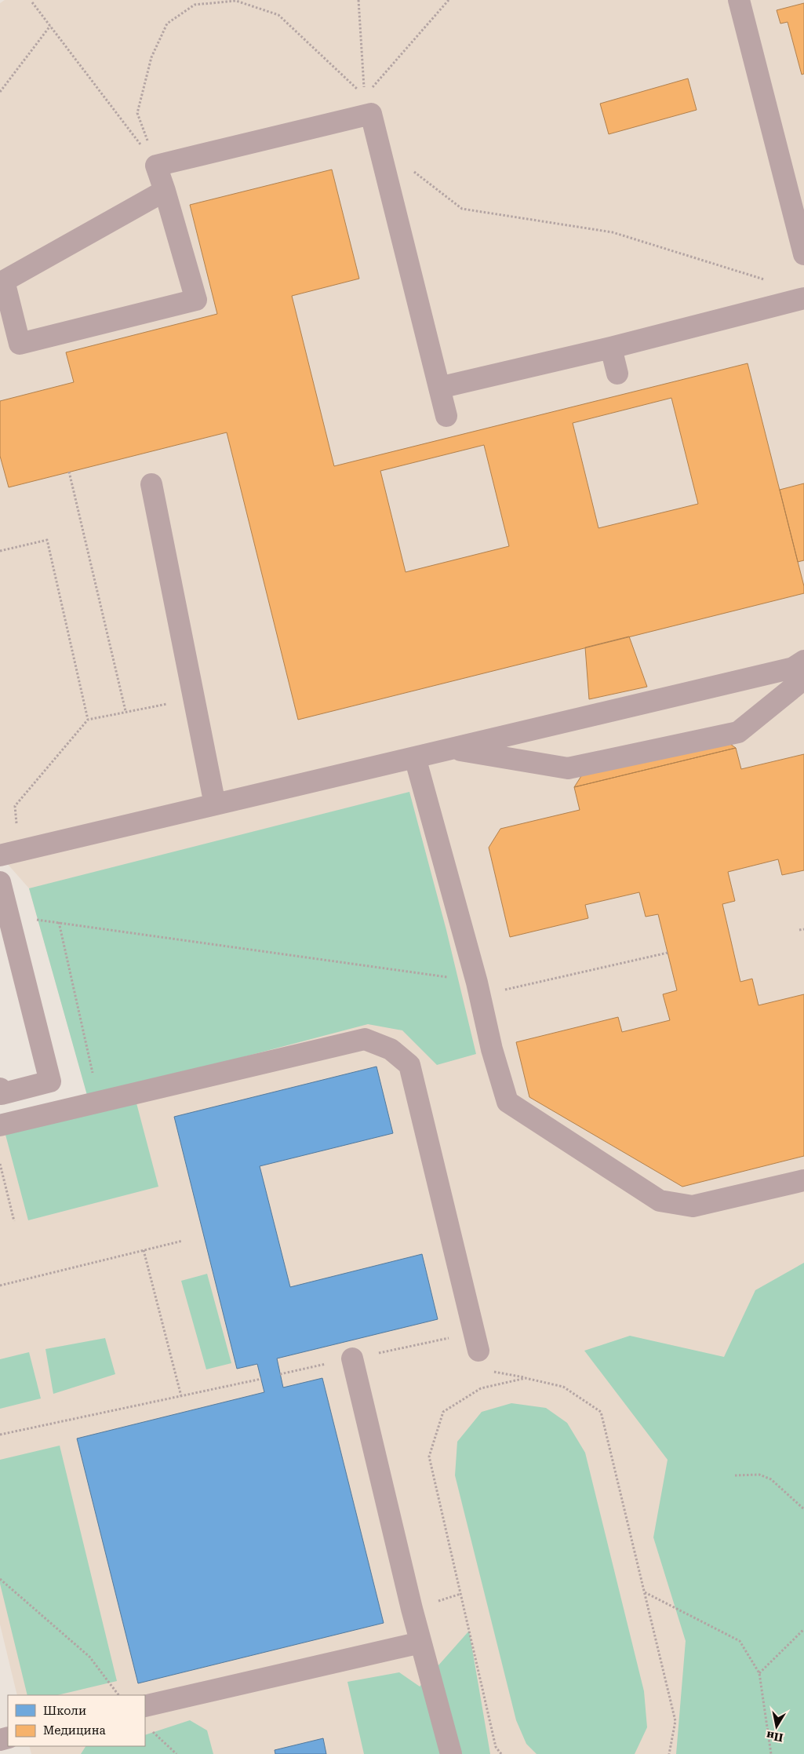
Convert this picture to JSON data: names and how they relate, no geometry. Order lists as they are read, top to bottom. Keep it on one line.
{"legend":["Школи","Медицина"],"north":"bottom"}
